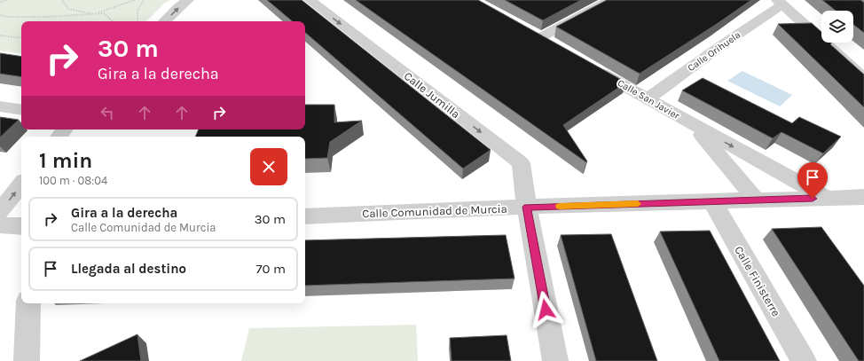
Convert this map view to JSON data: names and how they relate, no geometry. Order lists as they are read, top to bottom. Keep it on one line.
{"streets":{"street":["Calle Orihuela","Calle Jumilla","Calle San Javier","Calle Comunidad de Murcia","Calle Finisterre"]},"crossings":[["Calle Orihuela","Calle San Javier"],["Calle Jumilla","Calle Comunidad de Murcia"],["Calle San Javier","Calle Comunidad de Murcia"],["Calle Comunidad de Murcia","Calle Finisterre"]],"one_way":["Calle Jumilla"],"page":{"turn":["30 m","Gira a la derecha"],"heading":["1 min","100 m · 08:04"],"list":[{"name":"Gira a la derecha","note":"Calle Comunidad de Murcia","value":"30 m"},{"name":"Llegada al destino","value":"70 m"}]}}
